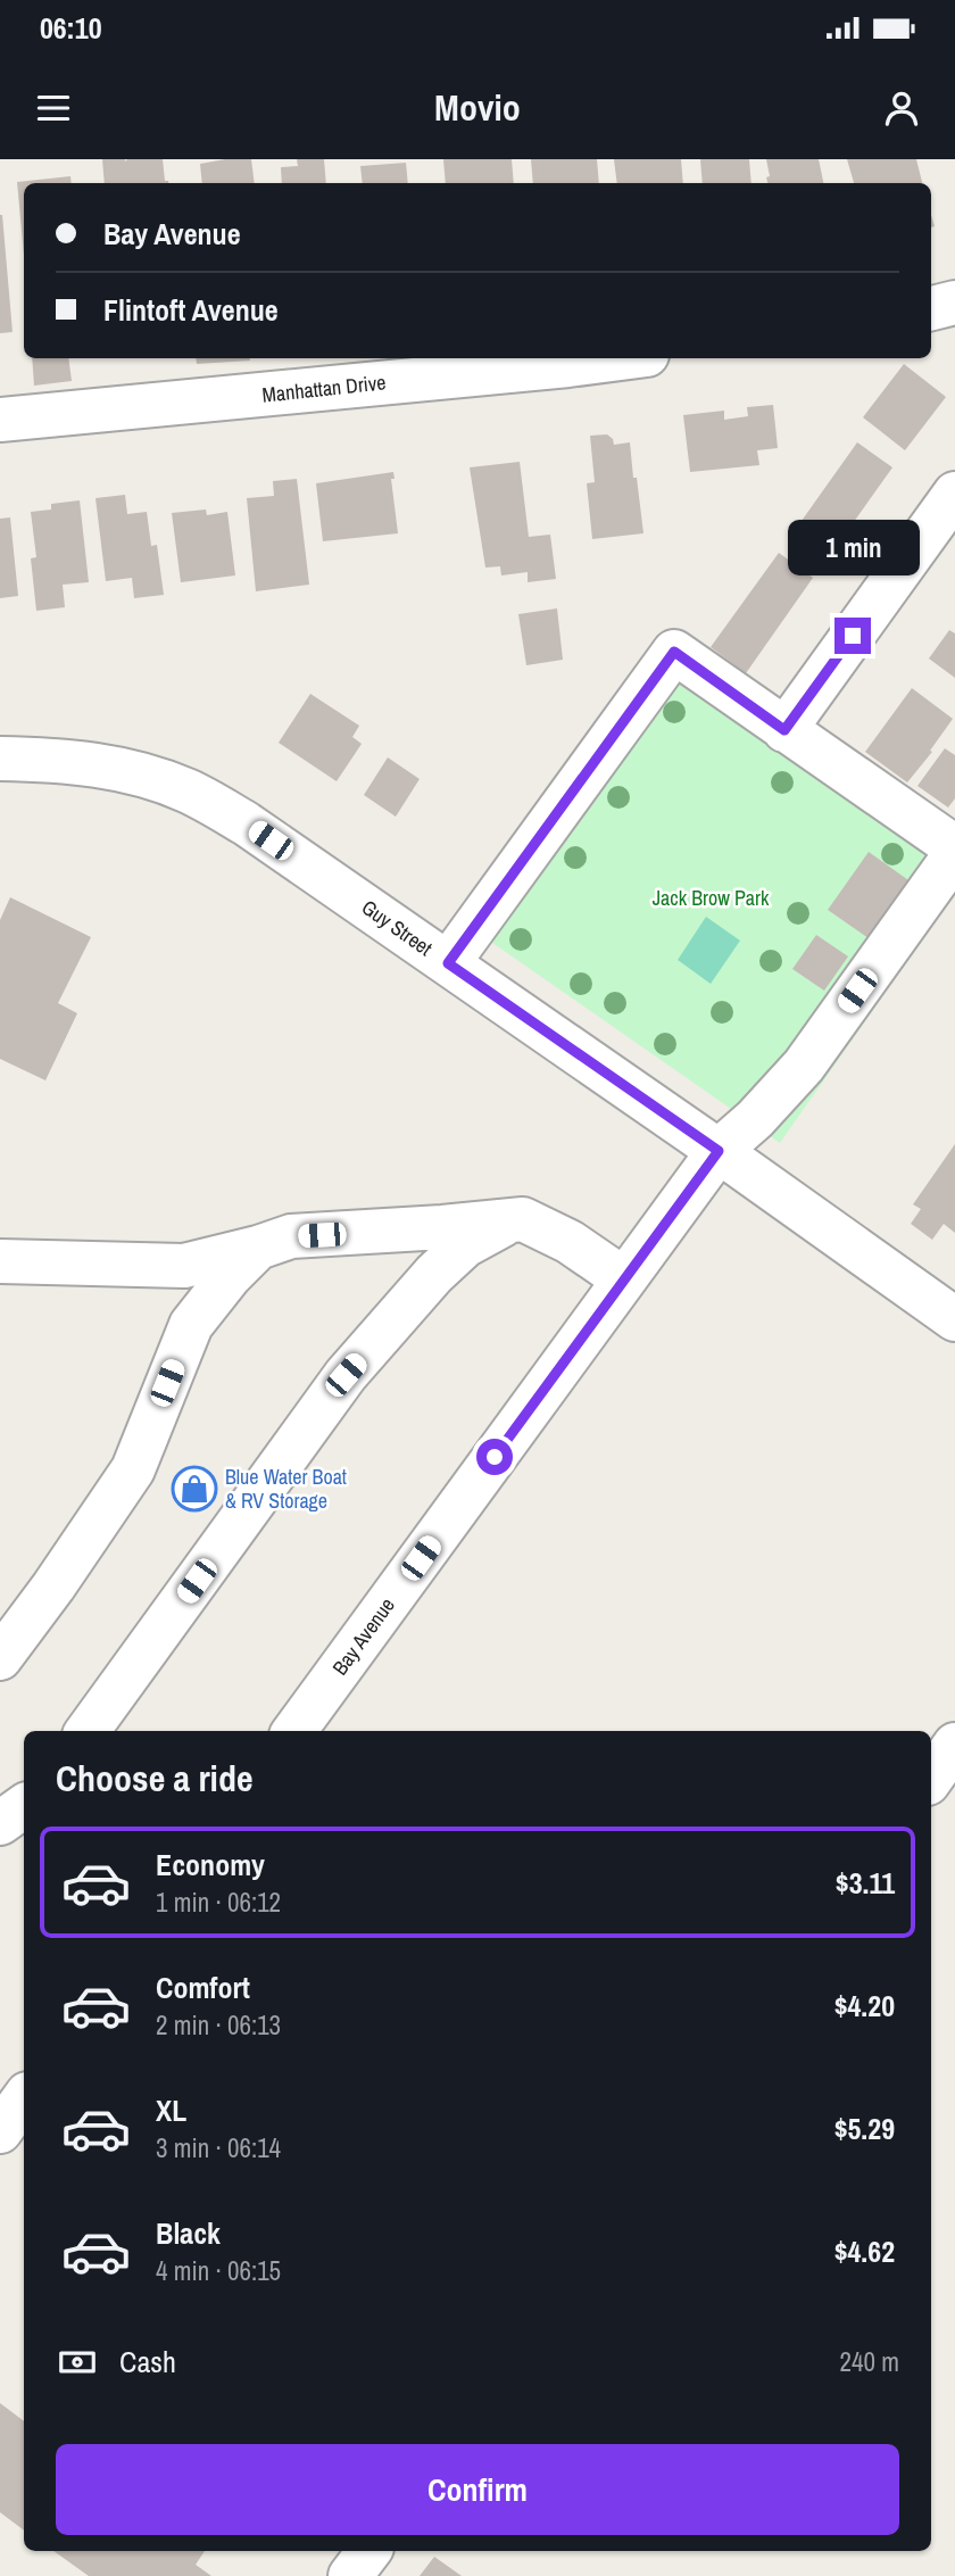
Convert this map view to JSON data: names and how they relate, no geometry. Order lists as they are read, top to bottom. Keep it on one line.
{"streets":{"street":["Manhattan Drive","Guy Street","Bay Avenue"]},"crossings":[["Guy Street","Bay Avenue"]],"parks":["Jack Brow Park"],"places":{"shop":["Blue Water Boat & RV Storage"]},"page":{"status":"06:10","header":"Movio","banner":["Bay Avenue","Flintoft Avenue"],"bubble":"1 min","heading":"Choose a ride","list":[{"name":"Economy","note":"1 min · 06:12","value":"$3.11"},{"name":"Comfort","note":"2 min · 06:13","value":"$4.20"},{"name":"XL","note":"3 min · 06:14","value":"$5.29"},{"name":"Black","note":"4 min · 06:15","value":"$4.62"}],"pay":["Cash","240 m"],"buttons":"Confirm"}}
